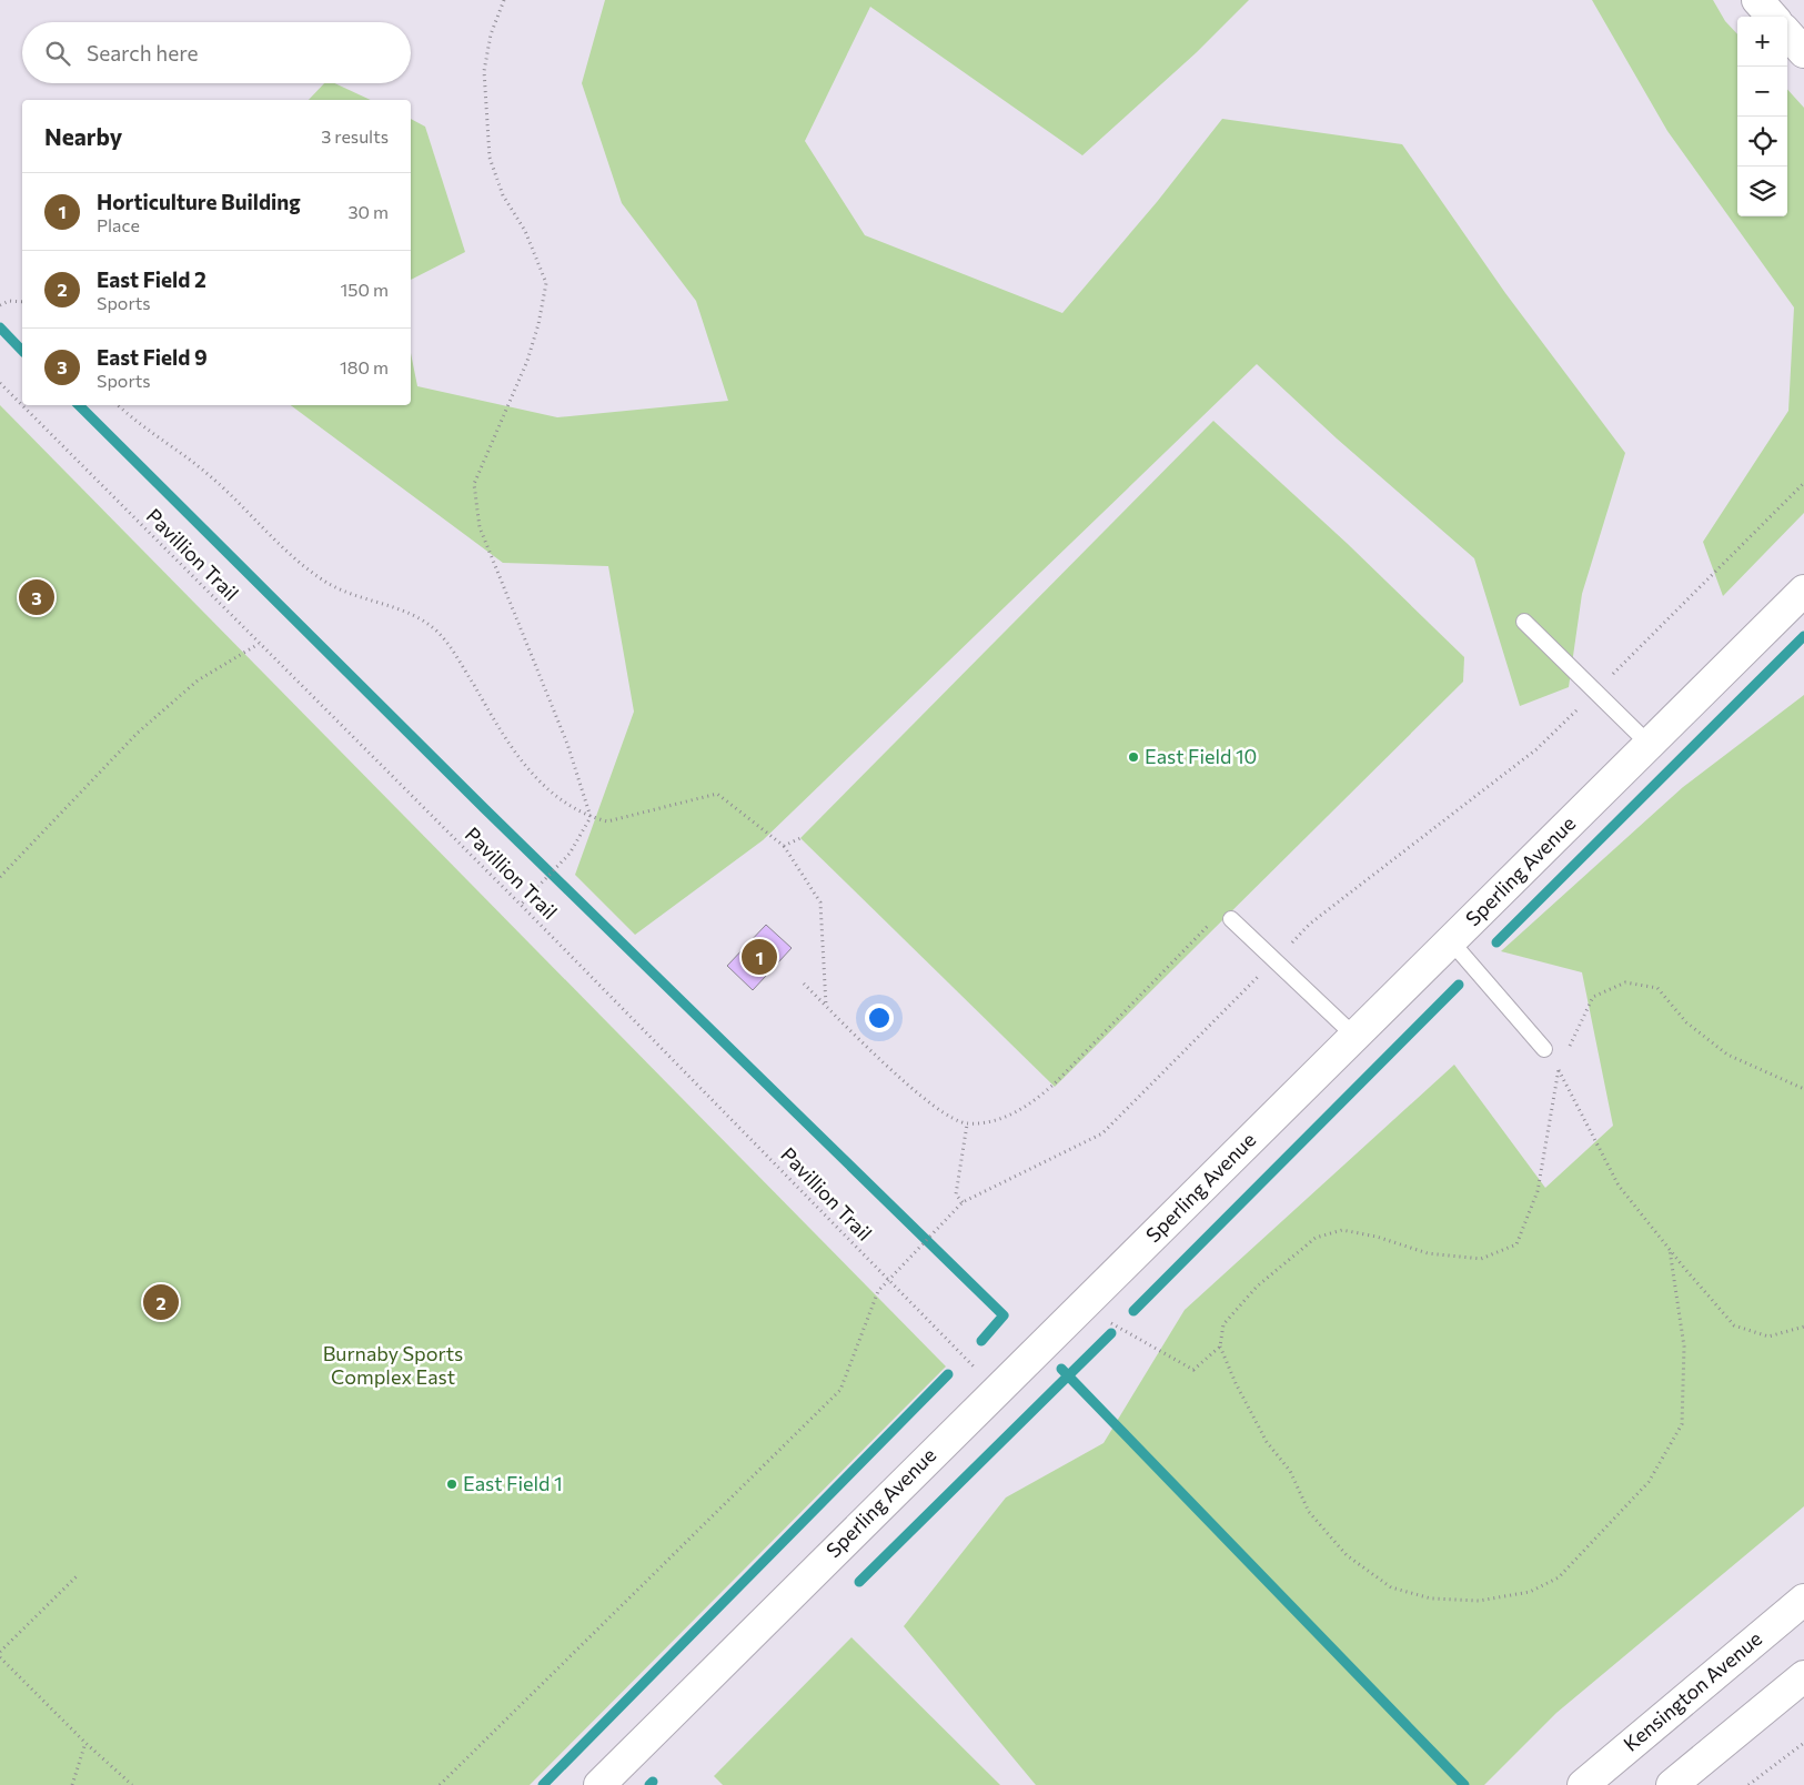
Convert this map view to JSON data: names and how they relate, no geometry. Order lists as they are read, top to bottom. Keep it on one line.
{"streets":{"street":["Sperling Avenue","Kensington Avenue"],"path":["Pavillion Trail"]},"crossings":[["Pavillion Trail","Sperling Avenue"]],"parks":["Burnaby Sports Complex East"],"places":["East Field 10","East Field 1"],"page":{"map_buttons":["+","−"],"search":"Search here","heading":["Nearby","3 results"],"list":[{"mark":"1","name":"Horticulture Building","note":"Place","value":"30 m"},{"mark":"2","name":"East Field 2","note":"Sports","value":"150 m"},{"mark":"3","name":"East Field 9","note":"Sports","value":"180 m"}],"pins":["3","1","2"]}}
